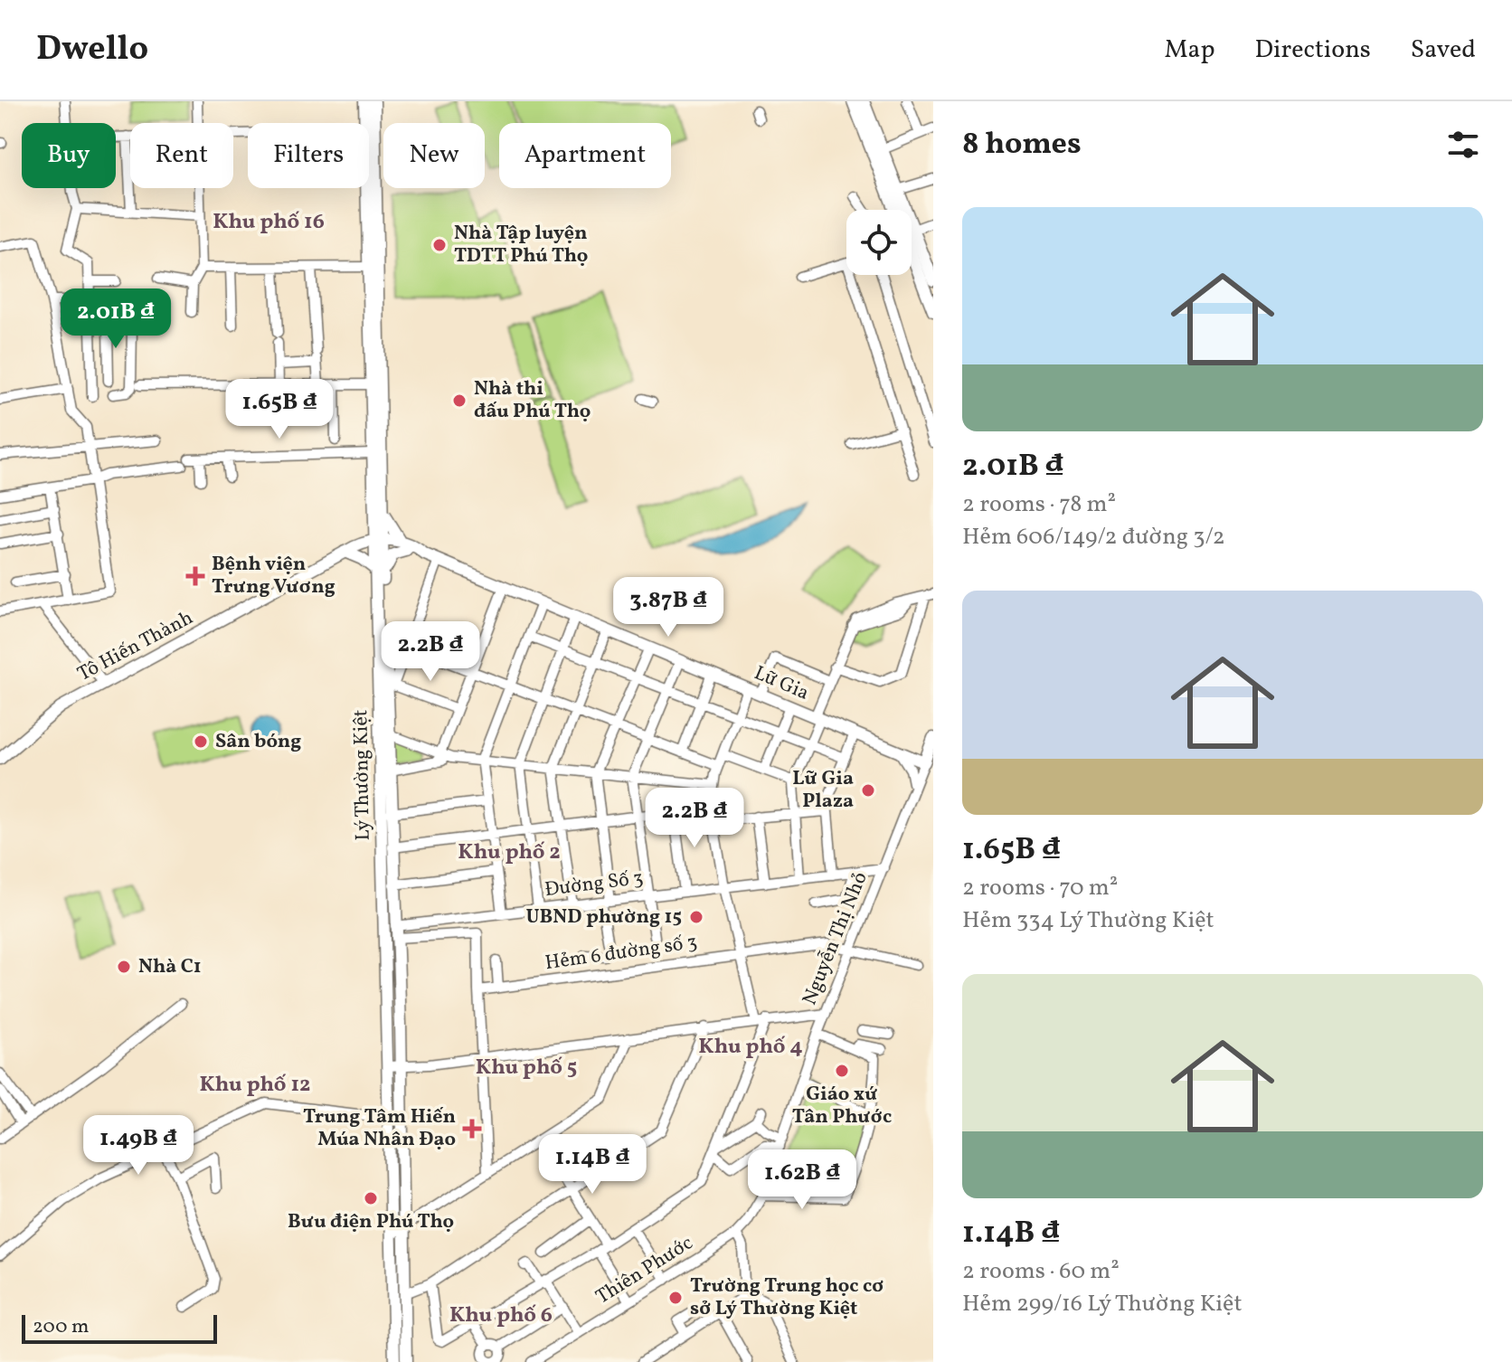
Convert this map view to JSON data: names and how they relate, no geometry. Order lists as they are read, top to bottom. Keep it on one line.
{"streets":{"main road":["Tô Hiến Thành","Lữ Gia","Lý Thường Kiệt","Nguyễn Thị Nhỏ"],"street":["Đường Số 3","Hẻm 6 đường số 3","Thiên Phước"]},"crossings":[["Tô Hiến Thành","Lữ Gia"],["Tô Hiến Thành","Lý Thường Kiệt"],["Lữ Gia","Lý Thường Kiệt"],["Lữ Gia","Nguyễn Thị Nhỏ"],["Lý Thường Kiệt","Đường Số 3"],["Đường Số 3","Nguyễn Thị Nhỏ"],["Nguyễn Thị Nhỏ","Hẻm 6 đường số 3"],["Nguyễn Thị Nhỏ","Thiên Phước"]],"districts":["Khu phố 16","Khu phố 2","Khu phố 4","Khu phố 5","Khu phố 12","Khu phố 6"],"places":{"other":["Nhà Tập luyện TDTT Phú Thọ","Nhà thi đấu Phú Thọ","Sân bóng","Lữ Gia Plaza","UBND phường 15","Nhà C1","Giáo xứ Tân Phước","Bưu điện Phú Thọ","Trường Trung học cơ sở Lý Thường Kiệt"],"health":["Bệnh viện Trưng Vương","Trung Tâm Hiến Múa Nhân Đạo"]},"scale_bar":"200 m","page":{"header":"Dwello","nav":["Map","Directions","Saved"],"heading":"8 homes","chip":["Buy","Rent","Filters","New","Apartment"],"list":[{"name":"2.01B ₫","note":"2 rooms · 78 m² · Hẻm 606/149/2 đường 3/2"},{"name":"1.65B ₫","note":"2 rooms · 70 m² · Hẻm 334 Lý Thường Kiệt"},{"name":"1.14B ₫","note":"2 rooms · 60 m² · Hẻm 299/16 Lý Thường Kiệt"}],"price":["2.01B ₫","1.65B ₫","3.87B ₫","2.2B ₫","2.2B ₫","1.49B ₫","1.14B ₫","1.62B ₫"],"scale":"200 m"}}
